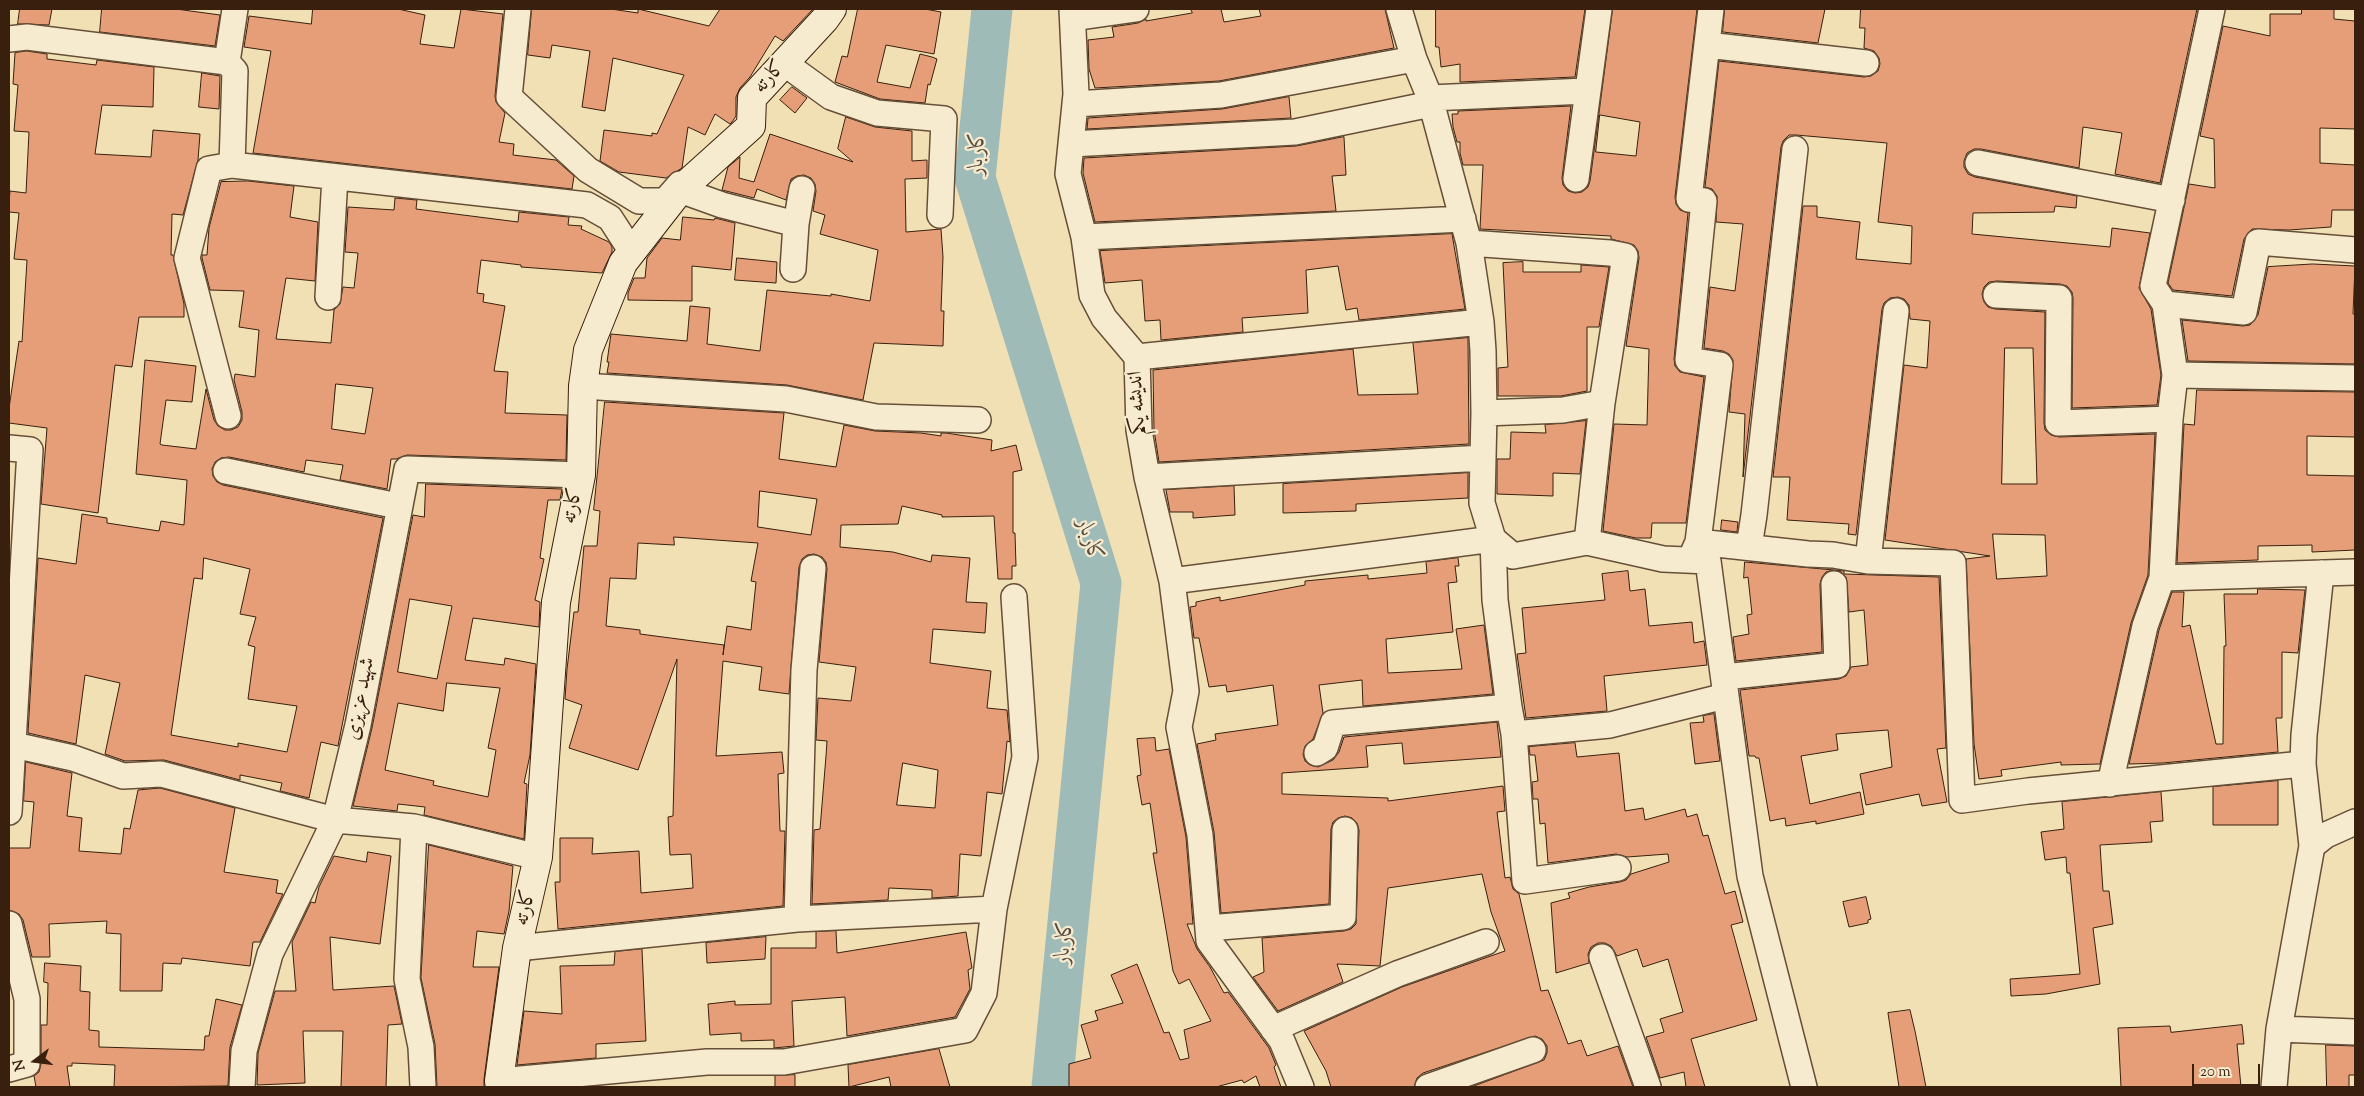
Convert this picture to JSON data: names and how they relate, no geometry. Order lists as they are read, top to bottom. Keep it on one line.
{"streets":{"street":["کارته","اندیشه یکم","شهید عزیزی"]},"crossings":[["کارته","شهید عزیزی"]],"water":["کاربار"],"scale_bar":"20 m","north":"left"}
